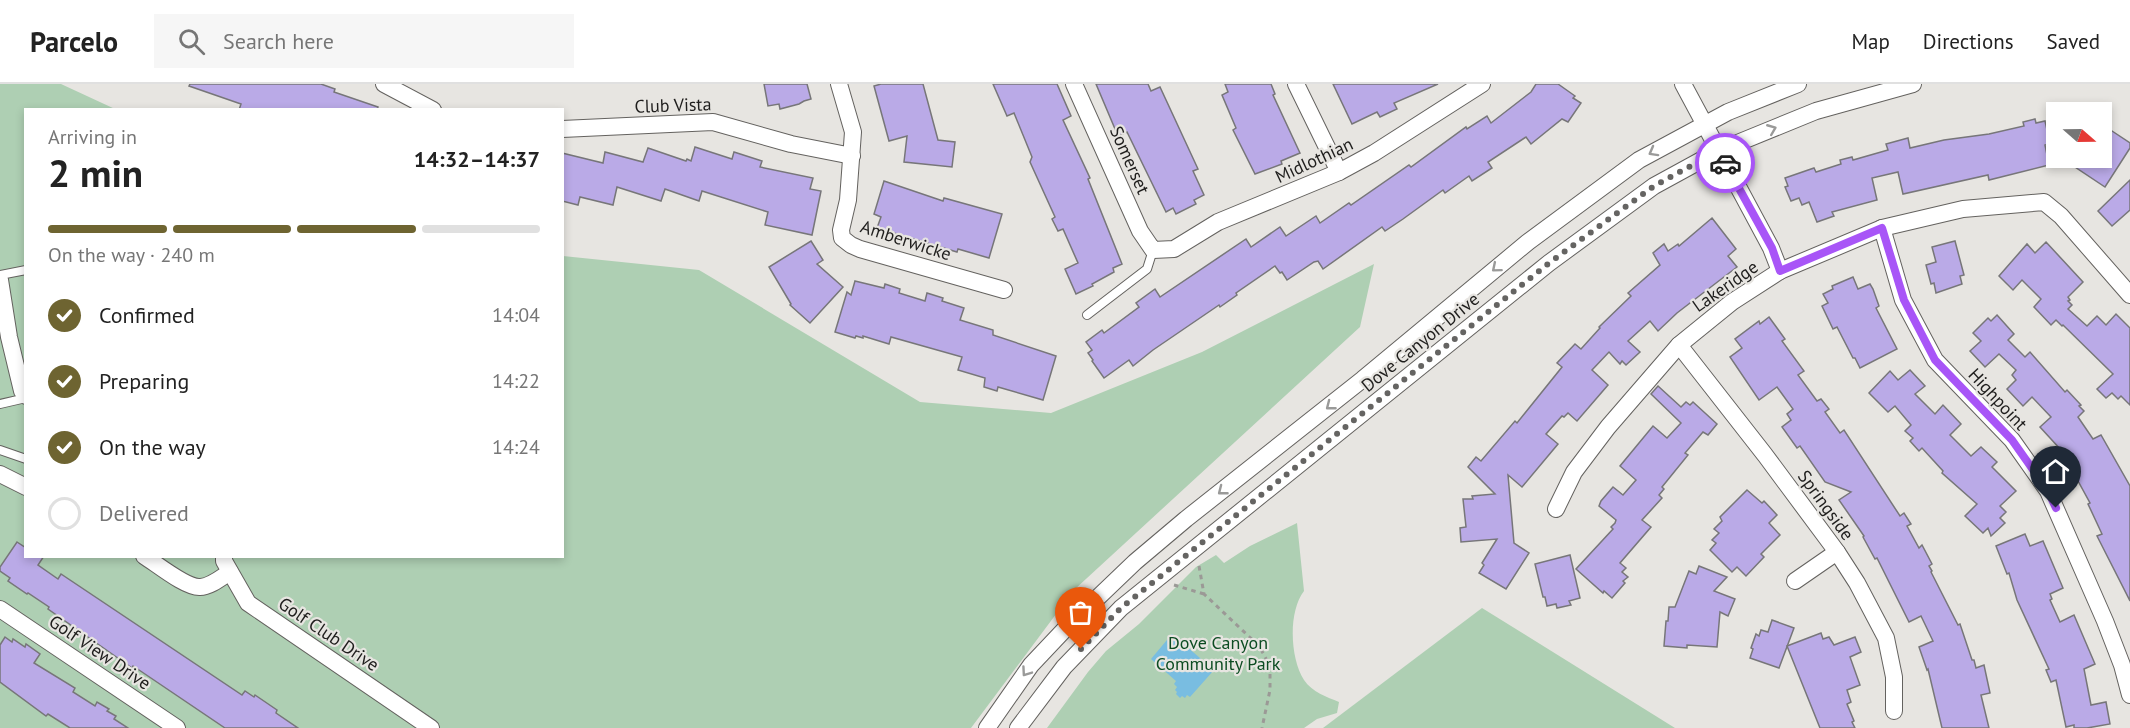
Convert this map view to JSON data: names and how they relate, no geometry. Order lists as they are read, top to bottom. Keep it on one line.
{"streets":{"street":["Club Vista","Somerset","Midlothian","Amberwicke","Lakeridge","Dove Canyon Drive","Highpoint","Springside","Golf Club Drive","Golf View Drive"]},"crossings":[["Club Vista","Amberwicke"],["Somerset","Midlothian"],["Lakeridge","Highpoint"],["Lakeridge","Springside"]],"parks":["Dove Canyon Community Park"],"north":"right","page":{"header":"Parcelo","search":"Search here","nav":["Map","Directions","Saved"],"heading":["2 min","Arriving in","14:32–14:37"],"bar":"On the way · 240 m","list":[["Confirmed","14:04"],["Preparing","14:22"],["On the way","14:24"],"Delivered"]}}
